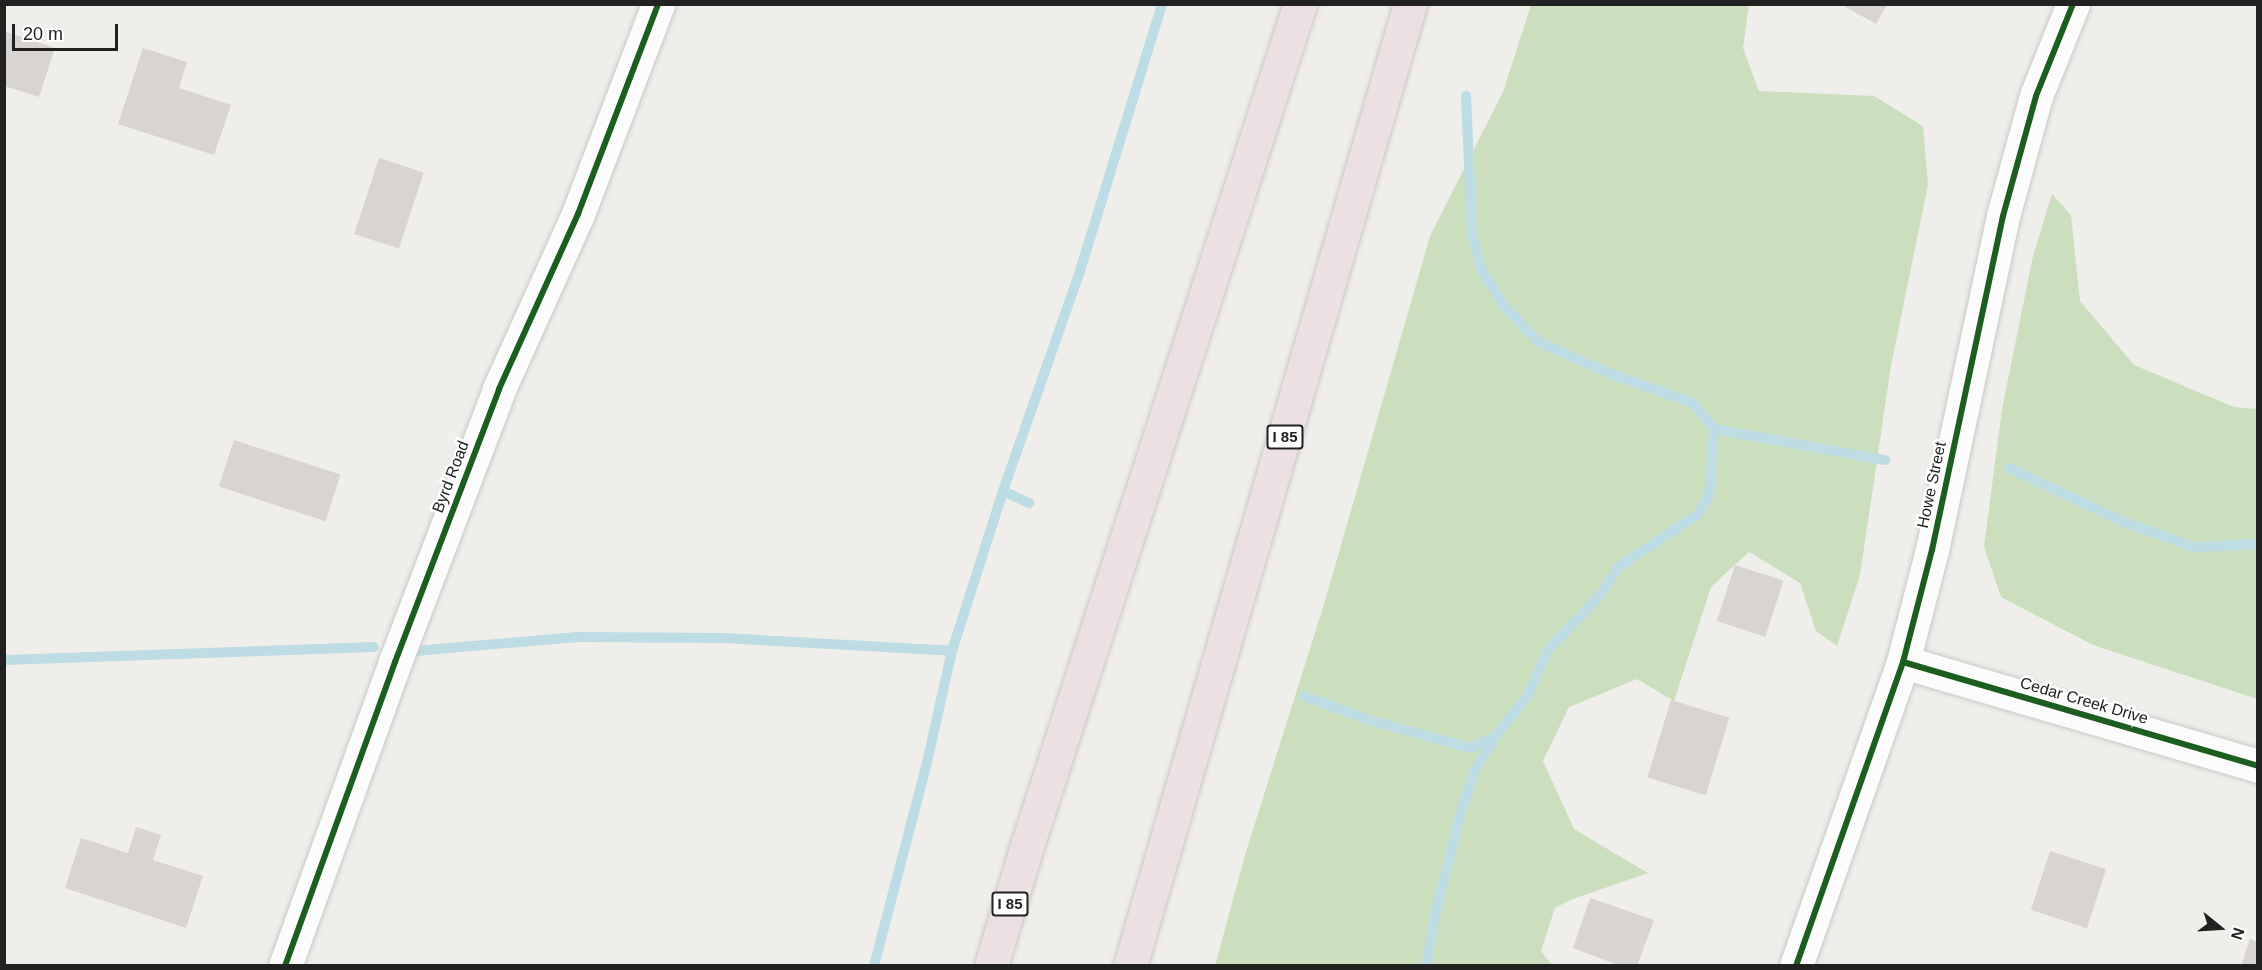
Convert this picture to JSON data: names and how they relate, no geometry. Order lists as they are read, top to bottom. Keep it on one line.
{"streets":{"highway":["I 85"],"street":["Byrd Road","Howe Street","Cedar Creek Drive"]},"crossings":[["Howe Street","Cedar Creek Drive"]],"scale_bar":"20 m","north":"right"}
